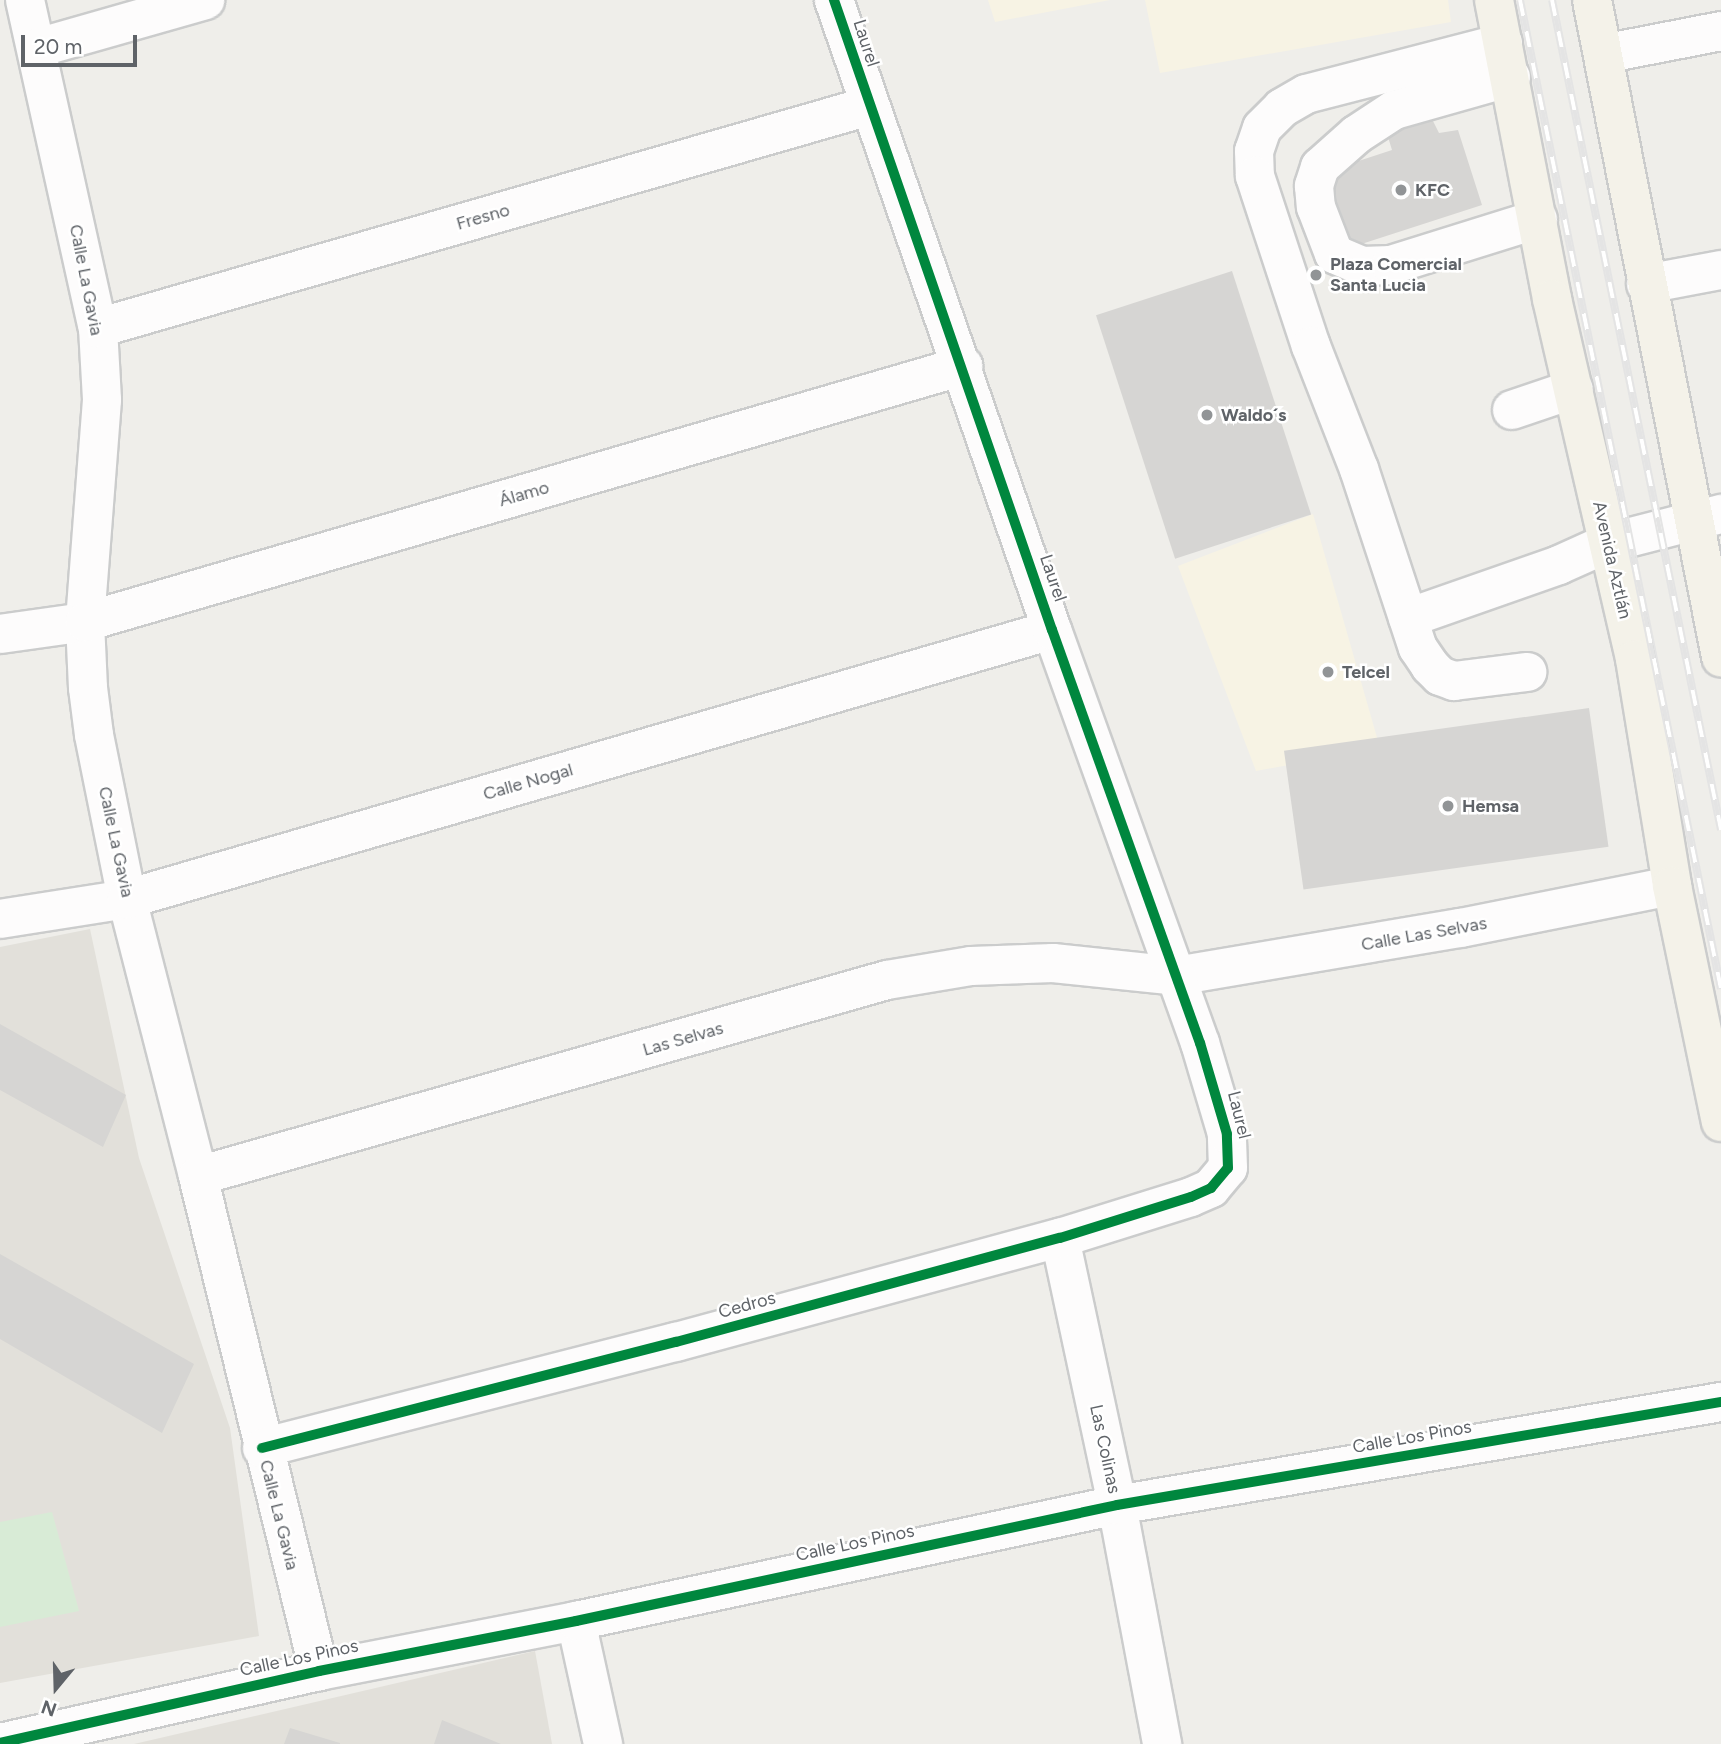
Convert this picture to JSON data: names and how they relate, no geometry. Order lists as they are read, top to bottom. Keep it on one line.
{"streets":{"main road":["Avenida Aztlán"],"street":["Laurel","Fresno","Calle La Gavia","Álamo","Calle Nogal","Calle Las Selvas","Las Selvas","Cedros","Calle Los Pinos","Las Colinas"]},"crossings":[["Laurel","Fresno"],["Laurel","Álamo"],["Laurel","Calle Nogal"],["Laurel","Calle Las Selvas"],["Laurel","Las Selvas"],["Laurel","Cedros"],["Fresno","Calle La Gavia"],["Calle La Gavia","Álamo"],["Calle La Gavia","Calle Nogal"],["Calle La Gavia","Las Selvas"],["Calle La Gavia","Cedros"],["Calle La Gavia","Calle Los Pinos"],["Avenida Aztlán","Calle Las Selvas"],["Calle Las Selvas","Las Selvas"],["Cedros","Las Colinas"],["Calle Los Pinos","Las Colinas"]],"places":["KFC","Plaza Comercial Santa Lucia","Waldo´s","Telcel","Hemsa"],"scale_bar":"20 m","north":"bottom"}
